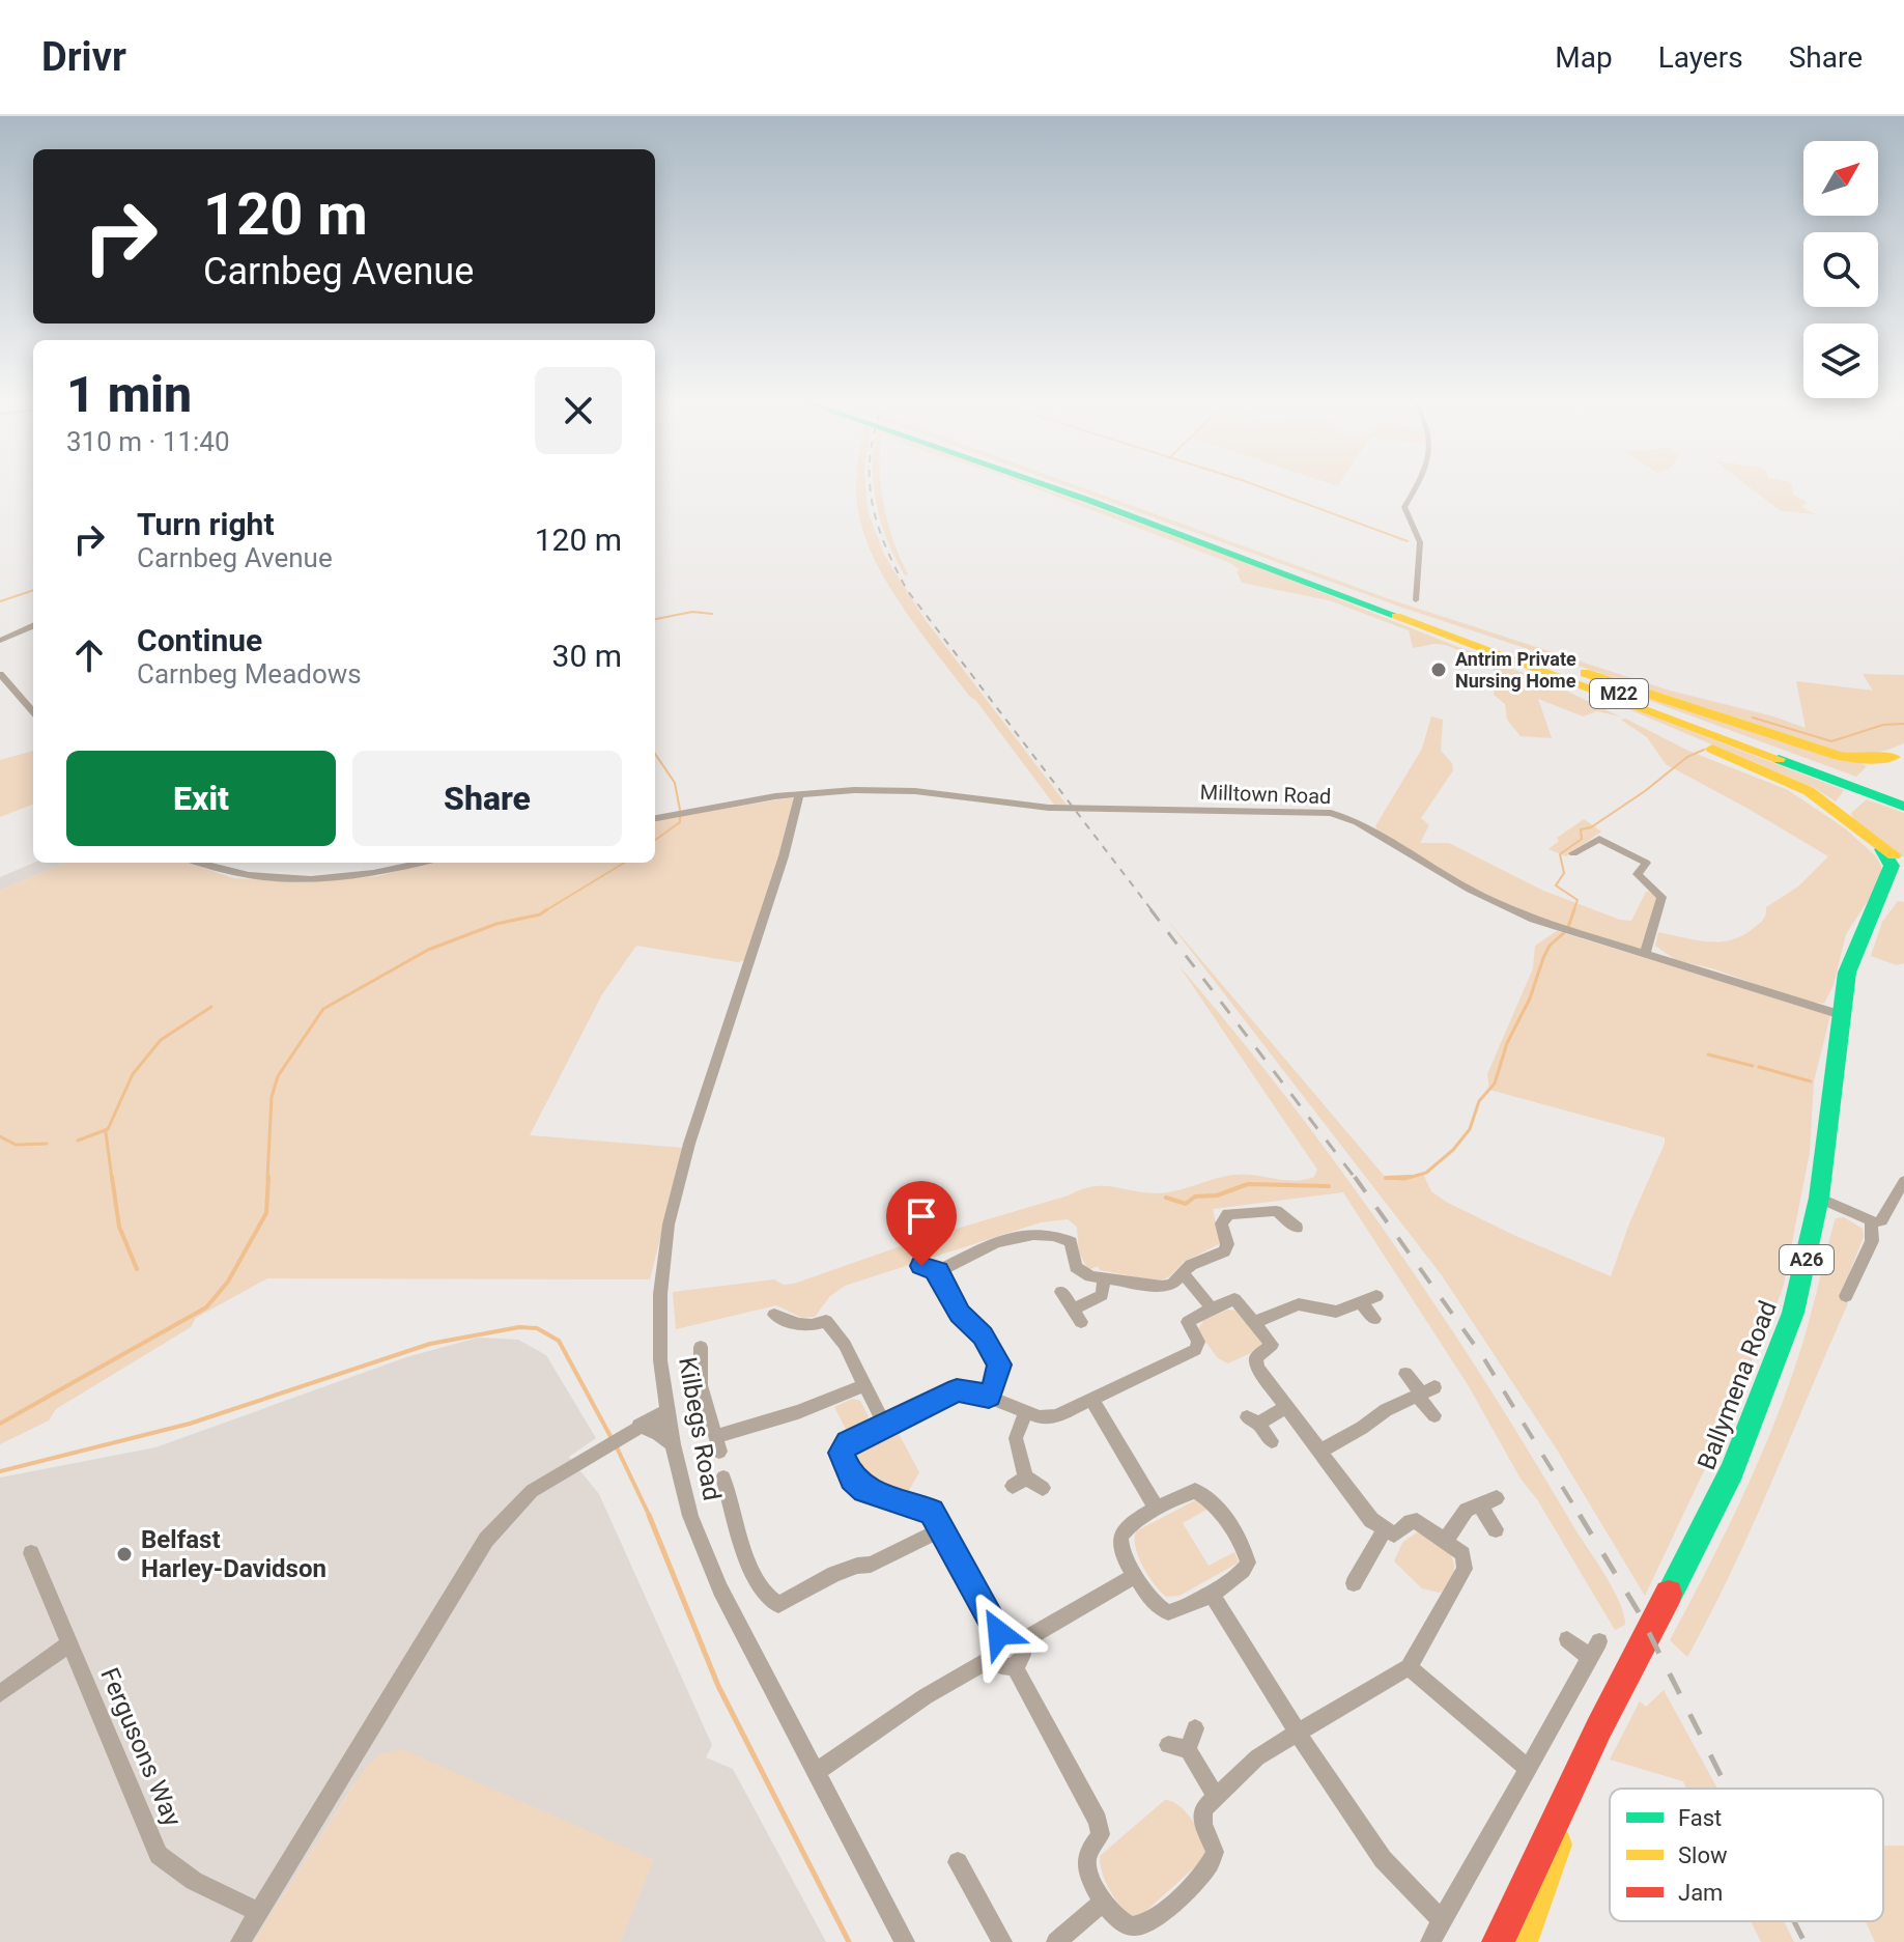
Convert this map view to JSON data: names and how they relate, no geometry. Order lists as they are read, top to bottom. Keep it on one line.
{"streets":{"highway":["M22","A26","Ballymena Road"],"street":["Milltown Road","Kilbegs Road","Fergusons Way"]},"crossings":[["Milltown Road","Ballymena Road"],["Milltown Road","Kilbegs Road"]],"places":["Antrim Private Nursing Home","Belfast Harley-Davidson"],"legend":["Fast","Slow","Jam"],"north":"top right","page":{"header":"Drivr","nav":["Map","Layers","Share"],"turn":["120 m","Carnbeg Avenue"],"heading":["1 min","310 m · 11:40"],"list":[{"name":"Turn right","note":"Carnbeg Avenue","value":"120 m"},{"name":"Continue","note":"Carnbeg Meadows","value":"30 m"}],"buttons":["Exit","Share"]}}
